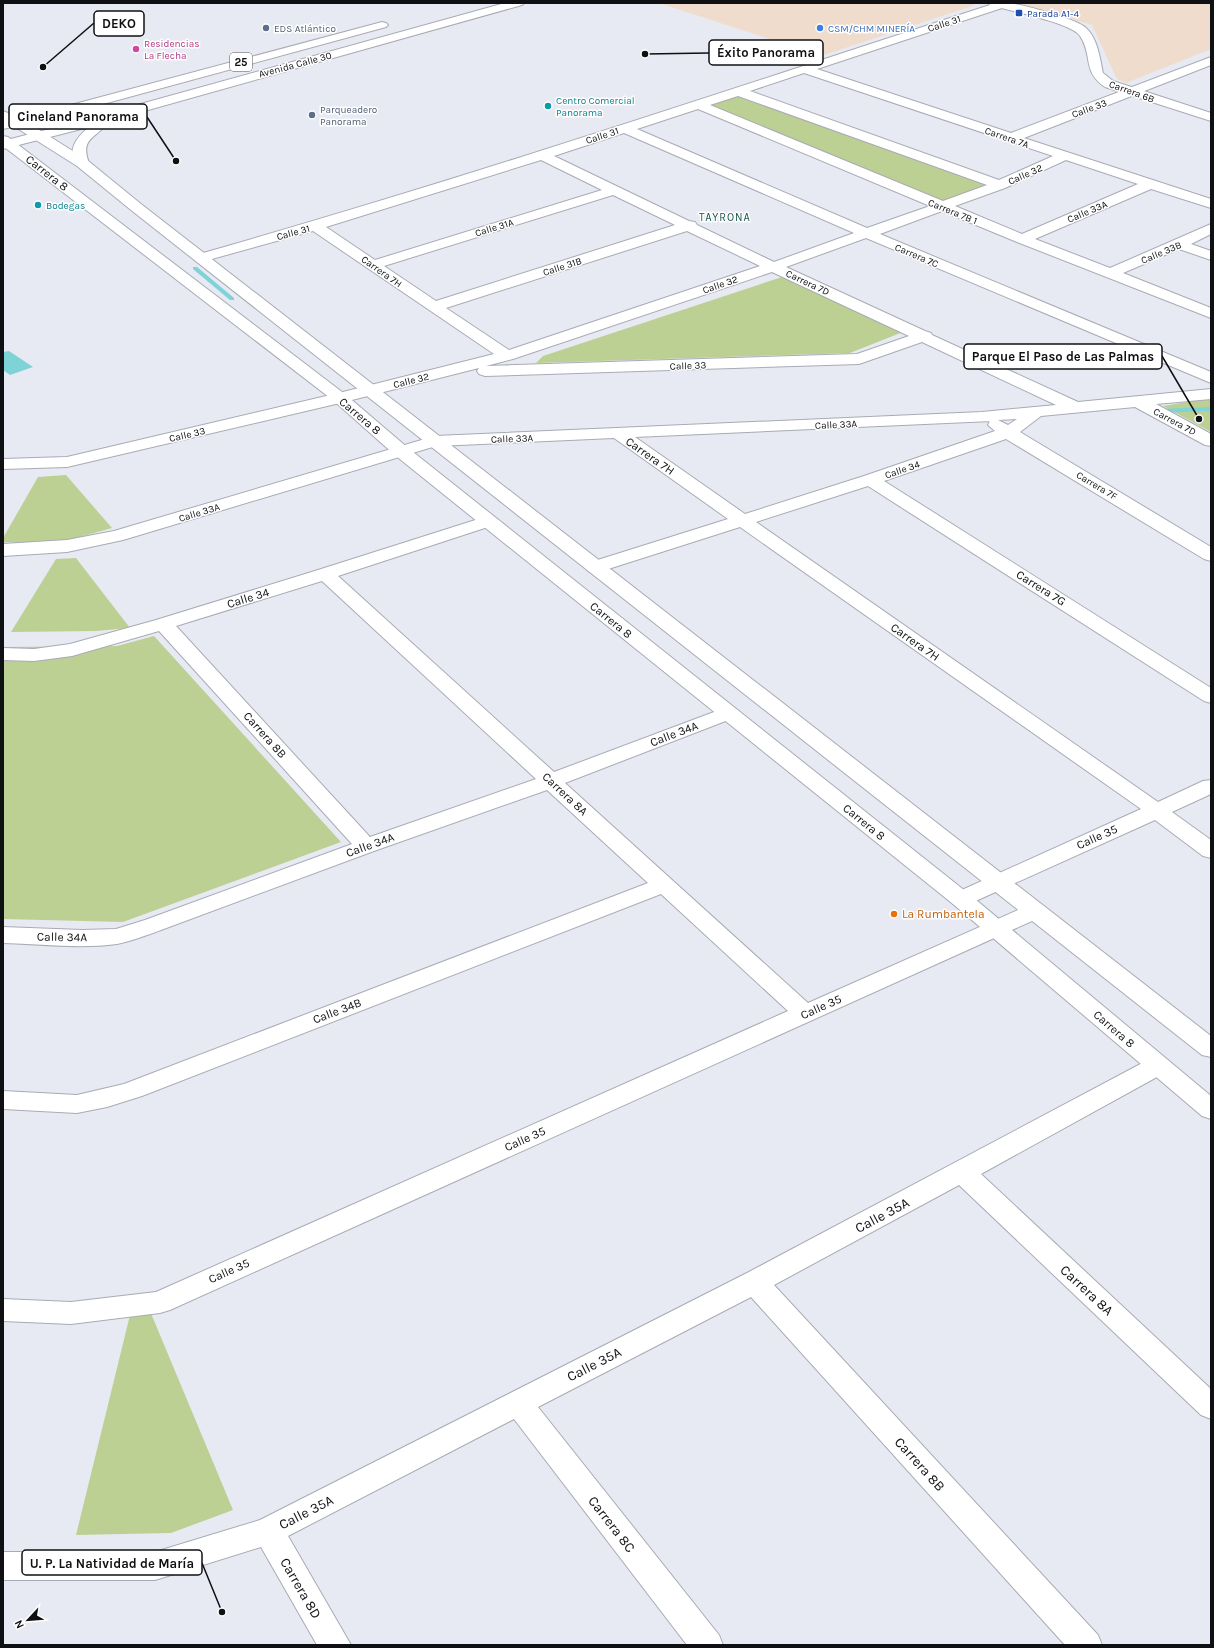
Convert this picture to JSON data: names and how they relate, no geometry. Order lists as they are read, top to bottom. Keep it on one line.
{"streets":{"main road":["Calle 31","25","Avenida Calle 30","Carrera 6B","Calle 33","Carrera 7A","Carrera 8","Calle 32","Carrera 7B 1","Calle 33A","Calle 31A","Calle 33B","Carrera 7C","Calle 31B","Carrera 7H","Carrera 7D","Calle 34","Carrera 7F","Carrera 7G","Calle 34A","Carrera 8B","Carrera 8A","Calle 35","Calle 34B","Calle 35A","Carrera 8C","Carrera 8D"]},"crossings":[["Calle 31","Carrera 6B"],["Calle 31","Carrera 7A"],["Calle 31","Carrera 8"],["Calle 31","Carrera 7B 1"],["Calle 31","Carrera 7C"],["Calle 31","Carrera 7H"],["Calle 31","Carrera 7D"],["Avenida Calle 30","Carrera 8"],["Carrera 6B","Calle 33"],["Calle 33","Carrera 7A"],["Calle 33","Carrera 8"],["Calle 33","Calle 32"],["Calle 33","Carrera 7D"],["Carrera 7A","Calle 32"],["Carrera 7A","Calle 33A"],["Carrera 8","Calle 32"],["Carrera 8","Calle 33A"],["Carrera 8","Calle 34"],["Carrera 8","Calle 34A"],["Carrera 8","Calle 35"],["Carrera 8","Calle 35A"],["Calle 32","Carrera 7B 1"],["Calle 32","Carrera 7C"],["Calle 32","Carrera 7H"],["Calle 32","Carrera 7D"],["Carrera 7B 1","Calle 33A"],["Carrera 7B 1","Calle 33B"],["Calle 33A","Carrera 7H"],["Calle 33A","Calle 34"],["Calle 33A","Carrera 7F"],["Calle 31A","Carrera 7H"],["Calle 31A","Carrera 7D"],["Calle 31B","Carrera 7H"],["Calle 31B","Carrera 7D"],["Carrera 7H","Calle 34"],["Carrera 7H","Calle 35"],["Carrera 7D","Calle 34"],["Calle 34","Carrera 7F"],["Calle 34","Carrera 7G"],["Calle 34","Carrera 8B"],["Calle 34","Carrera 8A"],["Calle 34A","Carrera 8B"],["Calle 34A","Carrera 8A"],["Carrera 8B","Calle 35A"],["Carrera 8A","Calle 35"],["Carrera 8A","Calle 34B"],["Carrera 8A","Calle 35A"],["Calle 35A","Carrera 8C"],["Calle 35A","Carrera 8D"]],"districts":["TAYRONA"],"places":{"transit":["Parada A1-4"],"other":["EDS Atlántico","CSM/CHM MINERÍA","Residencias La Flecha","Éxito Panorama","DEKO","Centro Comercial Panorama","Parqueadero Panorama","Cineland Panorama","Bodegas","Parque El Paso de Las Palmas","La Rumbantela","U. P. La Natividad de María"]},"north":"bottom left"}
